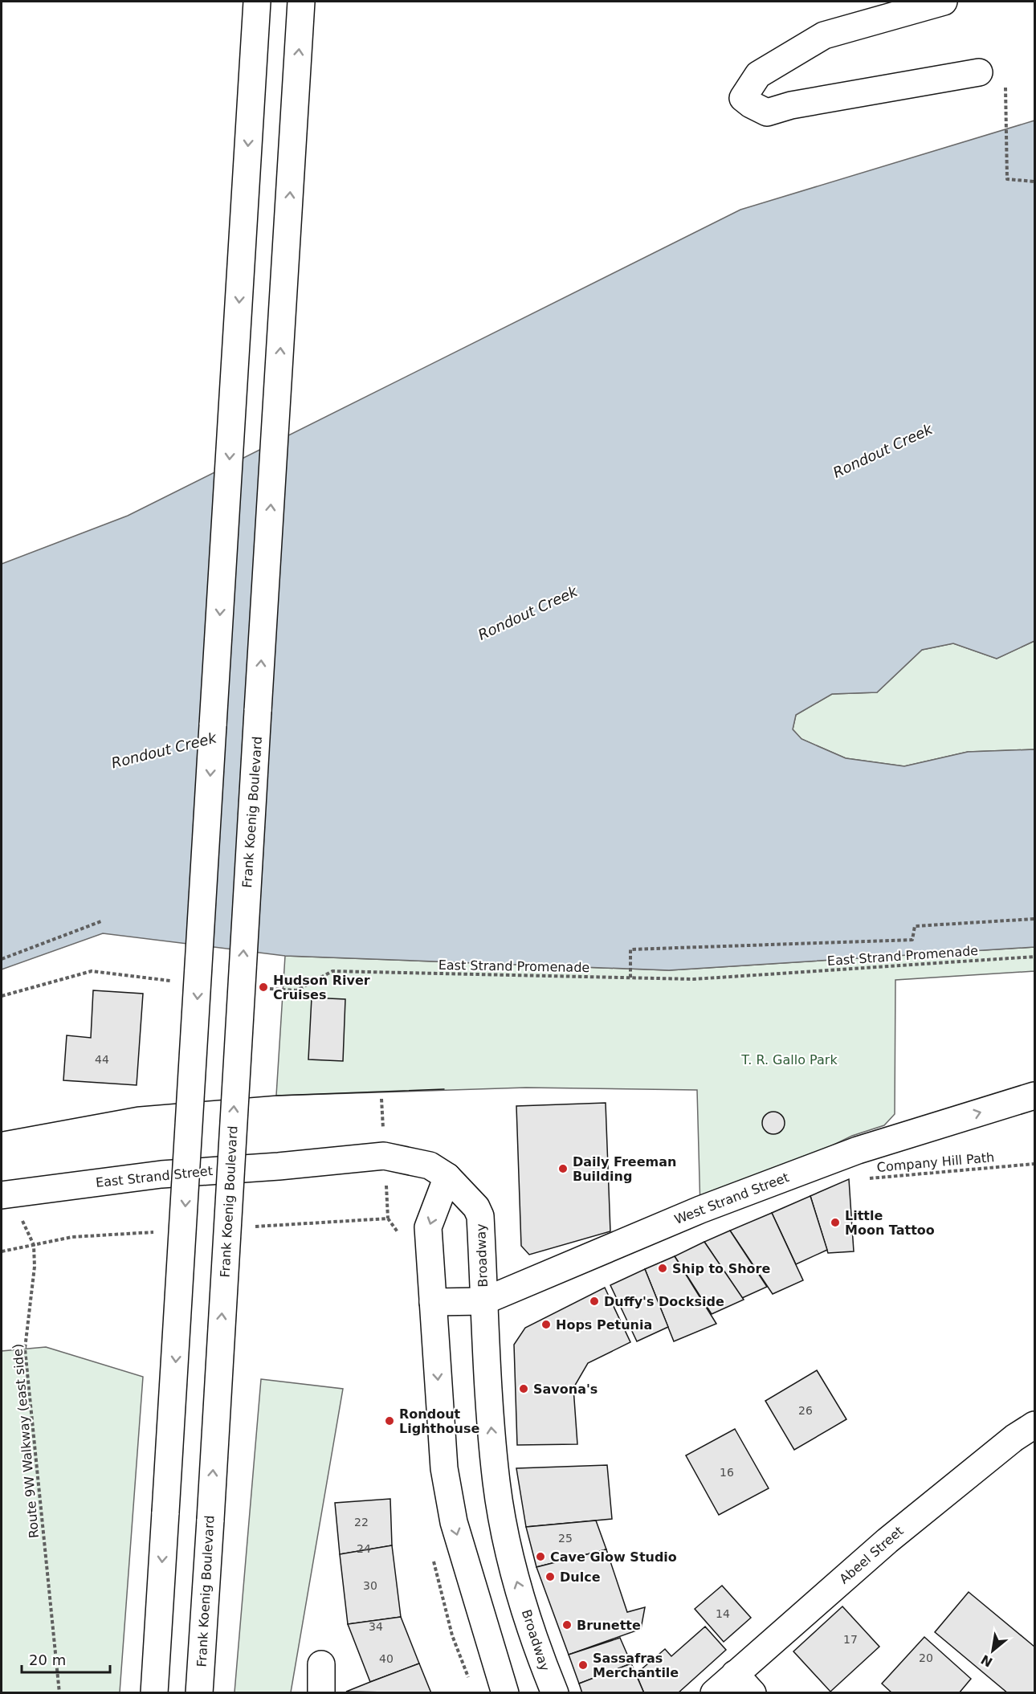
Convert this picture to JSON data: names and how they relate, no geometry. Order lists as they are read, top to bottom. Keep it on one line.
{"streets":{"main road":["Frank Koenig Boulevard","East Strand Street","West Strand Street","Broadway","Abeel Street"],"path":["East Strand Promenade","Company Hill Path","Route 9W Walkway (east side)"]},"crossings":[["Company Hill Path","West Strand Street"],["East Strand Street","Broadway"],["East Strand Street","Route 9W Walkway (east side)"],["West Strand Street","Broadway"]],"water":["Rondout Creek"],"parks":["T. R. Gallo Park"],"places":["Hudson River Cruises","Daily Freeman Building","Little Moon Tattoo","Ship to Shore","Duffy's Dockside","Hops Petunia","Savona's","Rondout Lighthouse","Cave Glow Studio","Dulce","Brunette","Sassafras Merchantile"],"house_numbers":["44","26","16","22","25","24","30","14","34","17","20","40"],"scale_bar":"20 m","north":"bottom left"}
